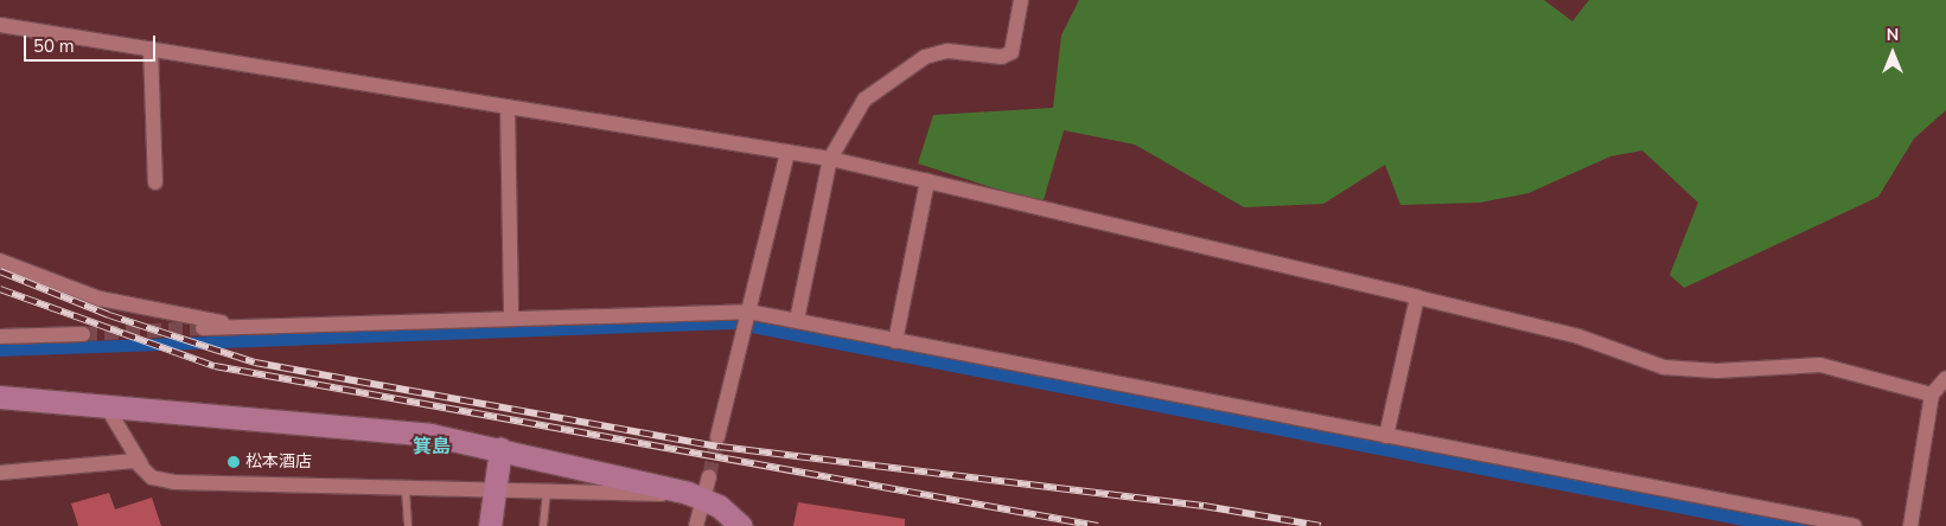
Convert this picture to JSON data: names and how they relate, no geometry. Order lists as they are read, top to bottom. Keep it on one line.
{"districts":["箕島"],"places":["松本酒店"],"scale_bar":"50 m","north":"top"}
